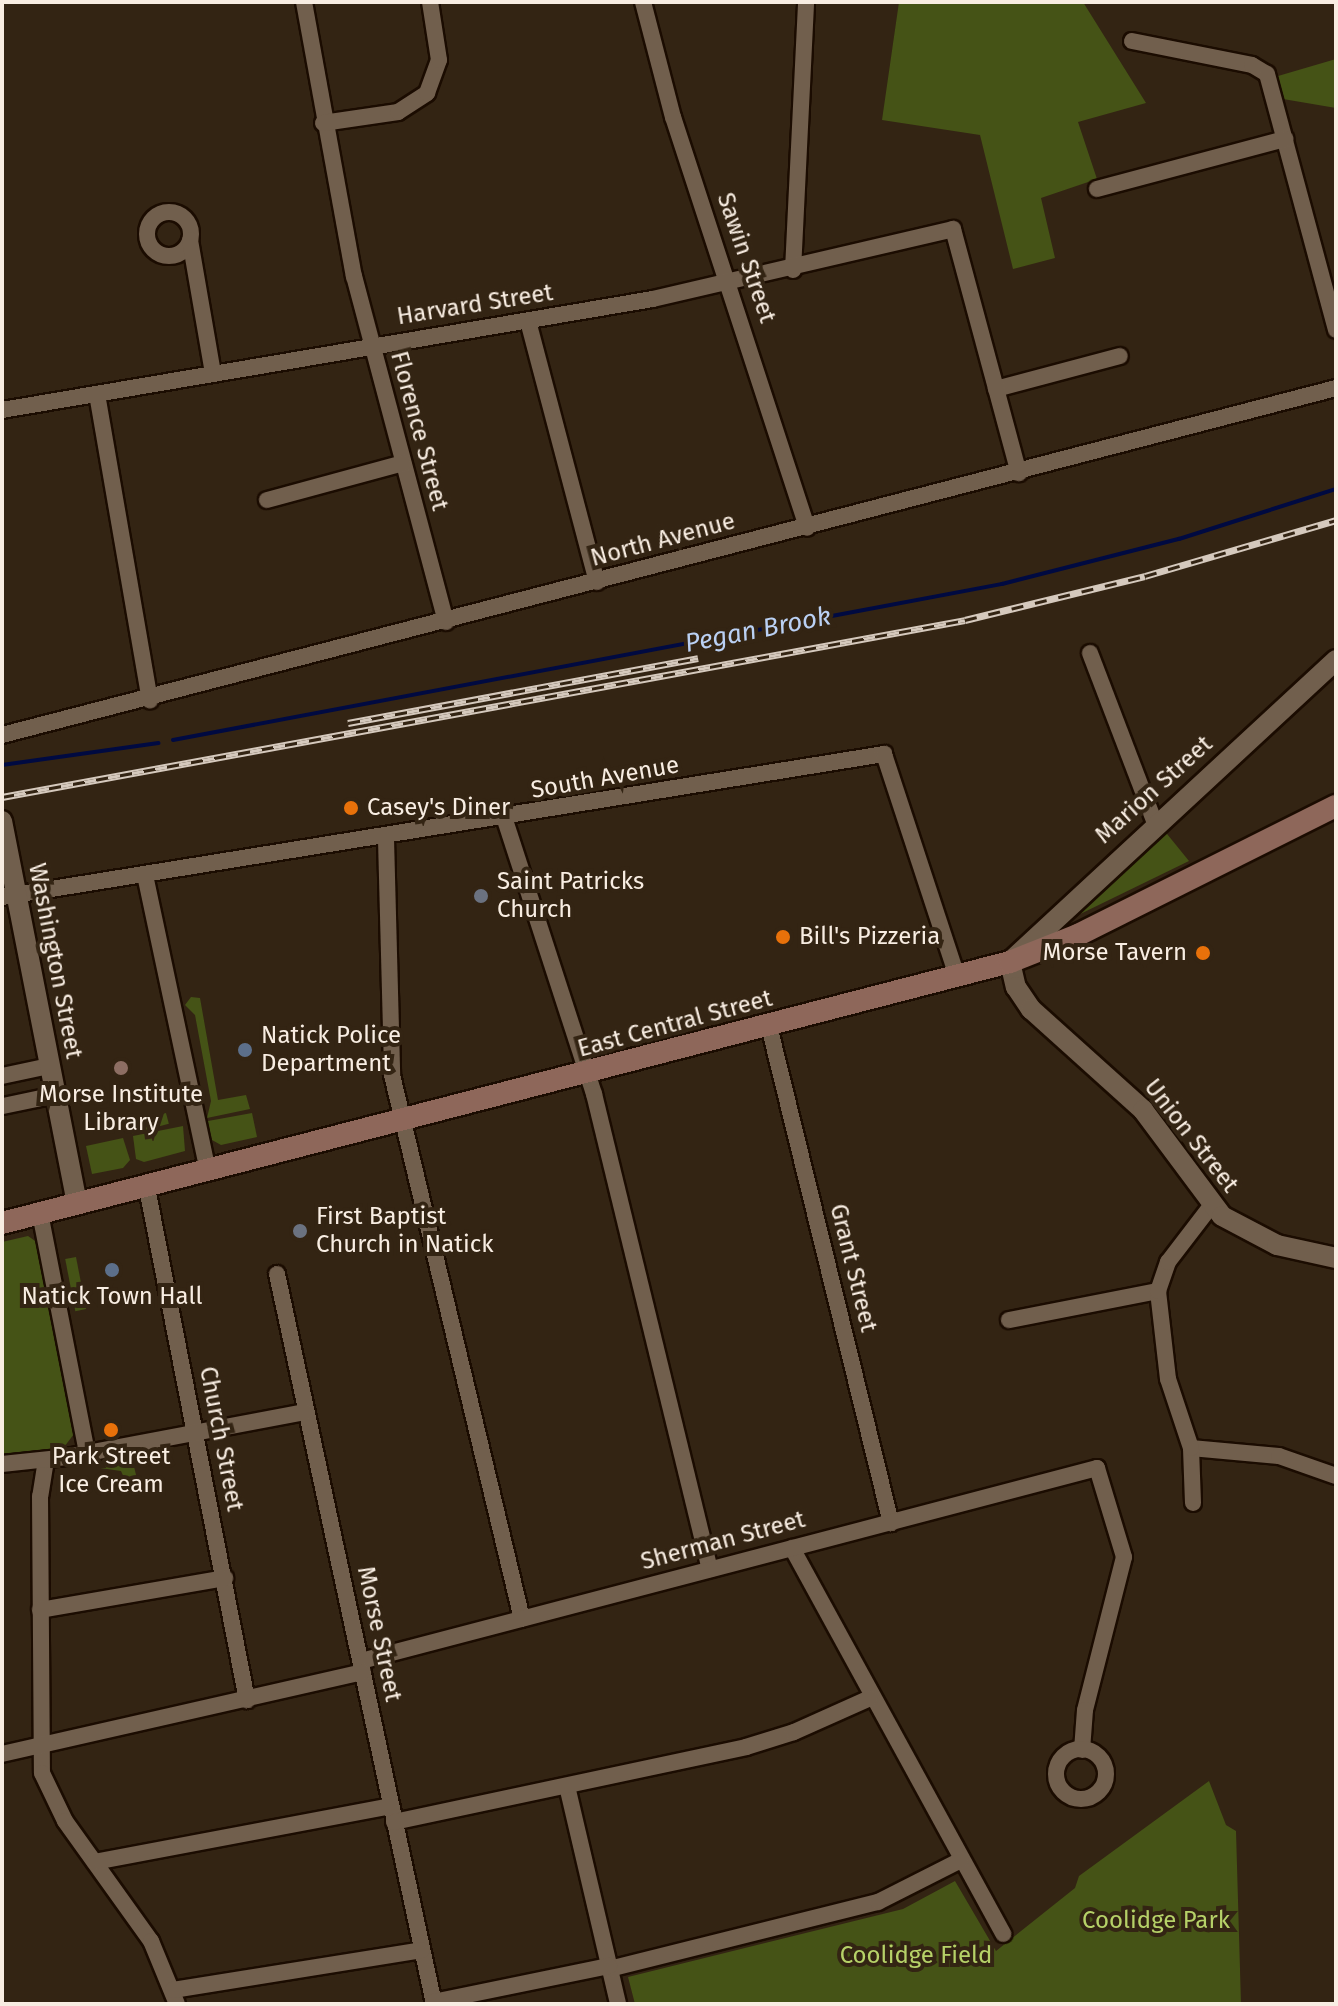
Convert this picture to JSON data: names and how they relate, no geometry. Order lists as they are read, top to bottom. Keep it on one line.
{"streets":{"main road":["East Central Street"],"street":["Sawin Street","Harvard Street","Florence Street","North Avenue","South Avenue","Marion Street","Washington Street","Union Street","Grant Street","Church Street","Sherman Street","Morse Street"]},"crossings":[["Sawin Street","Harvard Street"],["Sawin Street","North Avenue"],["Harvard Street","Florence Street"],["Florence Street","North Avenue"],["South Avenue","Washington Street"],["South Avenue","East Central Street"],["Marion Street","East Central Street"],["Marion Street","Union Street"],["Washington Street","East Central Street"],["East Central Street","Union Street"],["East Central Street","Grant Street"],["East Central Street","Church Street"],["Grant Street","Sherman Street"],["Church Street","Sherman Street"],["Sherman Street","Morse Street"]],"water":["Pegan Brook"],"parks":["Coolidge Park","Coolidge Field"],"places":["Casey's Diner","Saint Patricks Church","Bill's Pizzeria","Morse Tavern","Natick Police Department","Morse Institute Library","First Baptist Church in Natick","Natick Town Hall","Park Street Ice Cream"]}
